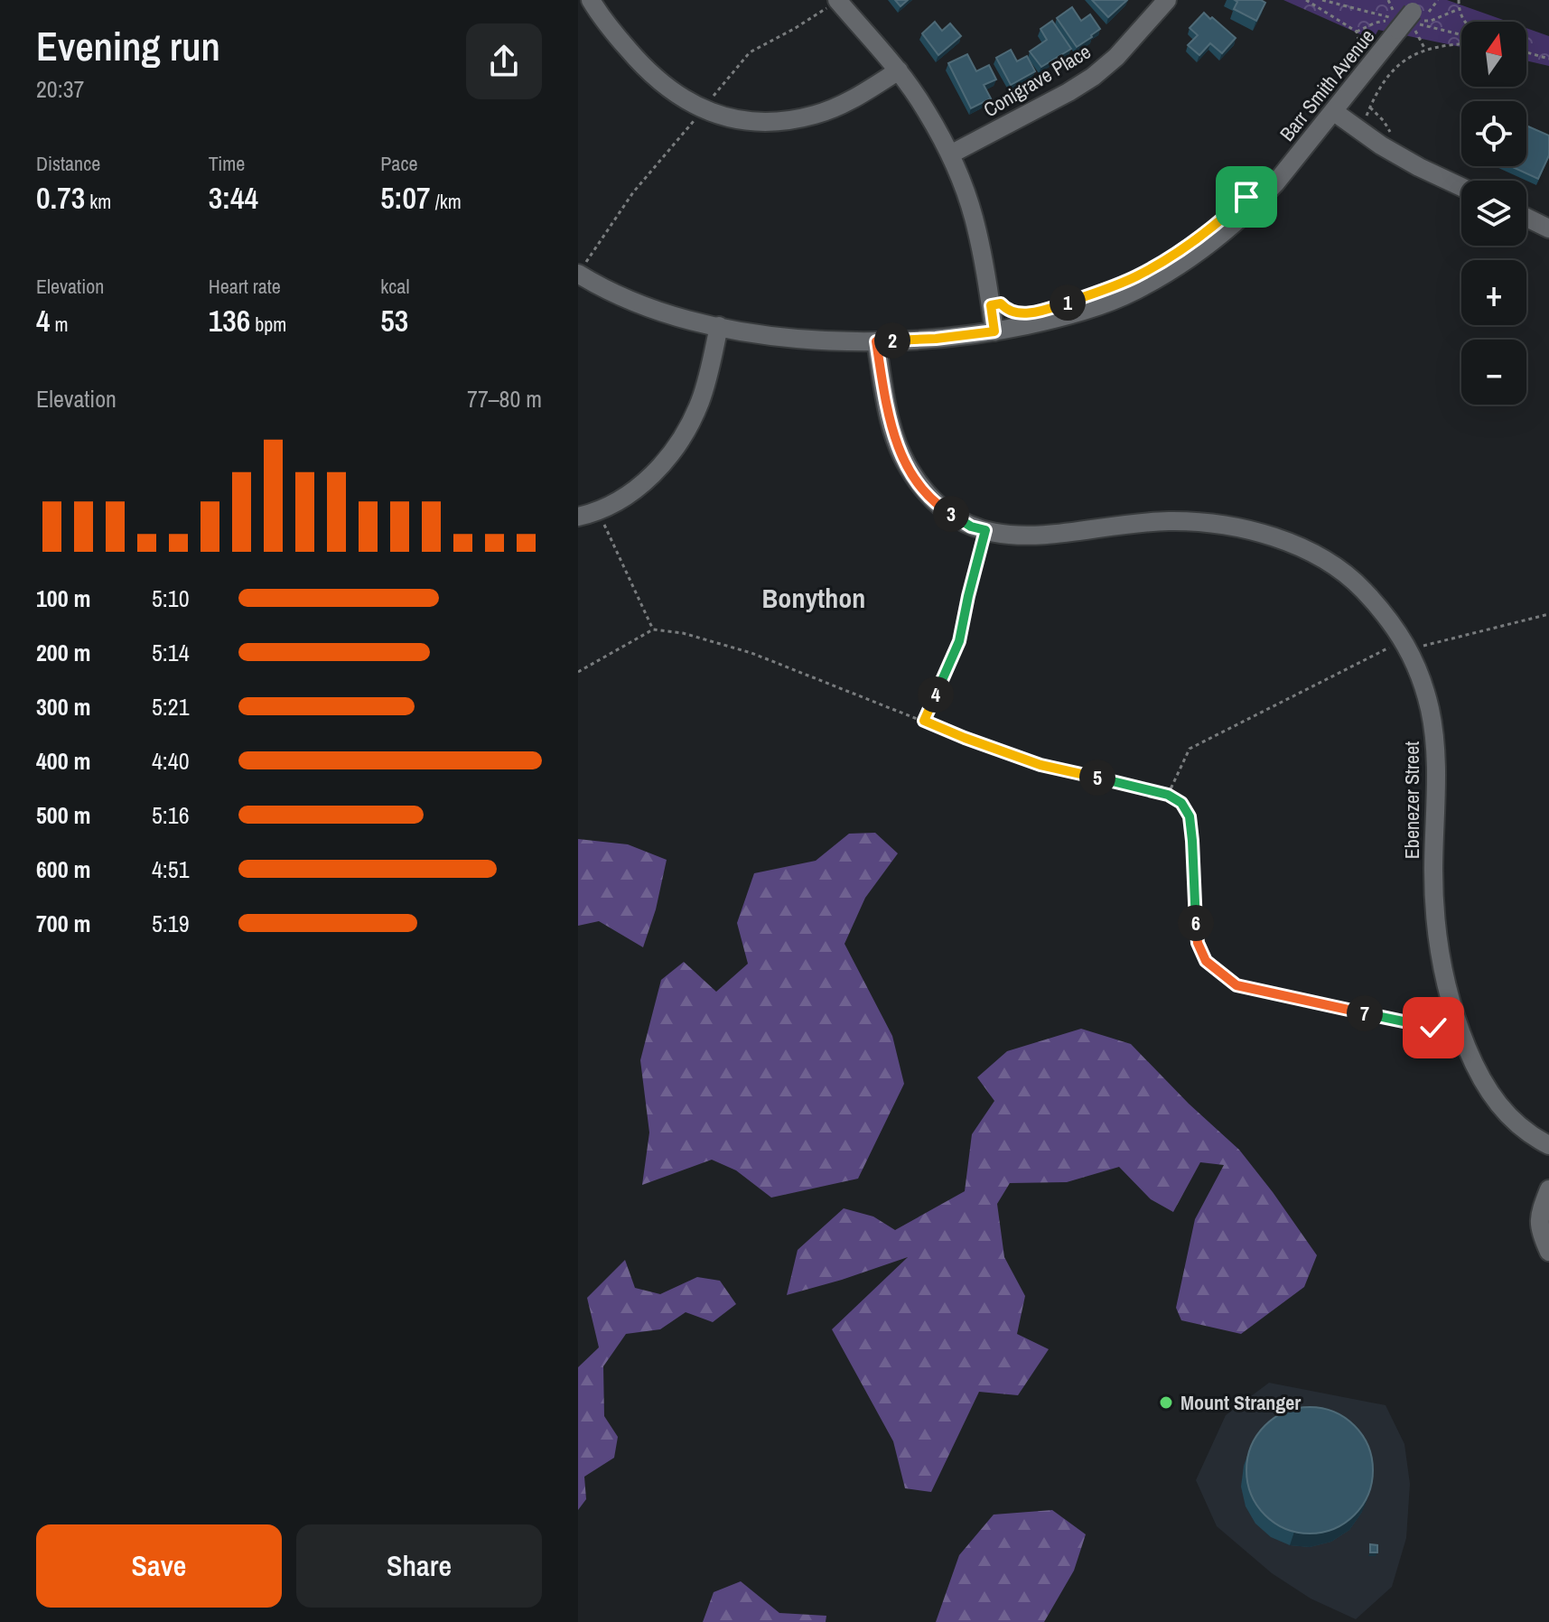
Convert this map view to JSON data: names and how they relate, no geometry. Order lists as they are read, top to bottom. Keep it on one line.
{"streets":{"street":["Conigrave Place","Barr Smith Avenue","Ebenezer Street"]},"crossings":[["Barr Smith Avenue","Ebenezer Street"]],"districts":["Bonython"],"places":["Mount Stranger"],"north":"top","page":{"heading":["Evening run","20:37"],"map_buttons":["+","−"],"stats":[["Distance","0.73 km"],["Time","3:44"],["Pace","5:07 /km"],["Elevation","4 m"],["Heart rate","136 bpm"],["kcal","53"]],"pins":["1","2","3","4","5","6","7"],"chart":["Elevation","77–80 m"],"list":[{"name":"100 m","note":"5:10"},{"name":"200 m","note":"5:14"},{"name":"300 m","note":"5:21"},{"name":"400 m","note":"4:40"},{"name":"500 m","note":"5:16"},{"name":"600 m","note":"4:51"},{"name":"700 m","note":"5:19"}],"buttons":["Save","Share"]}}
